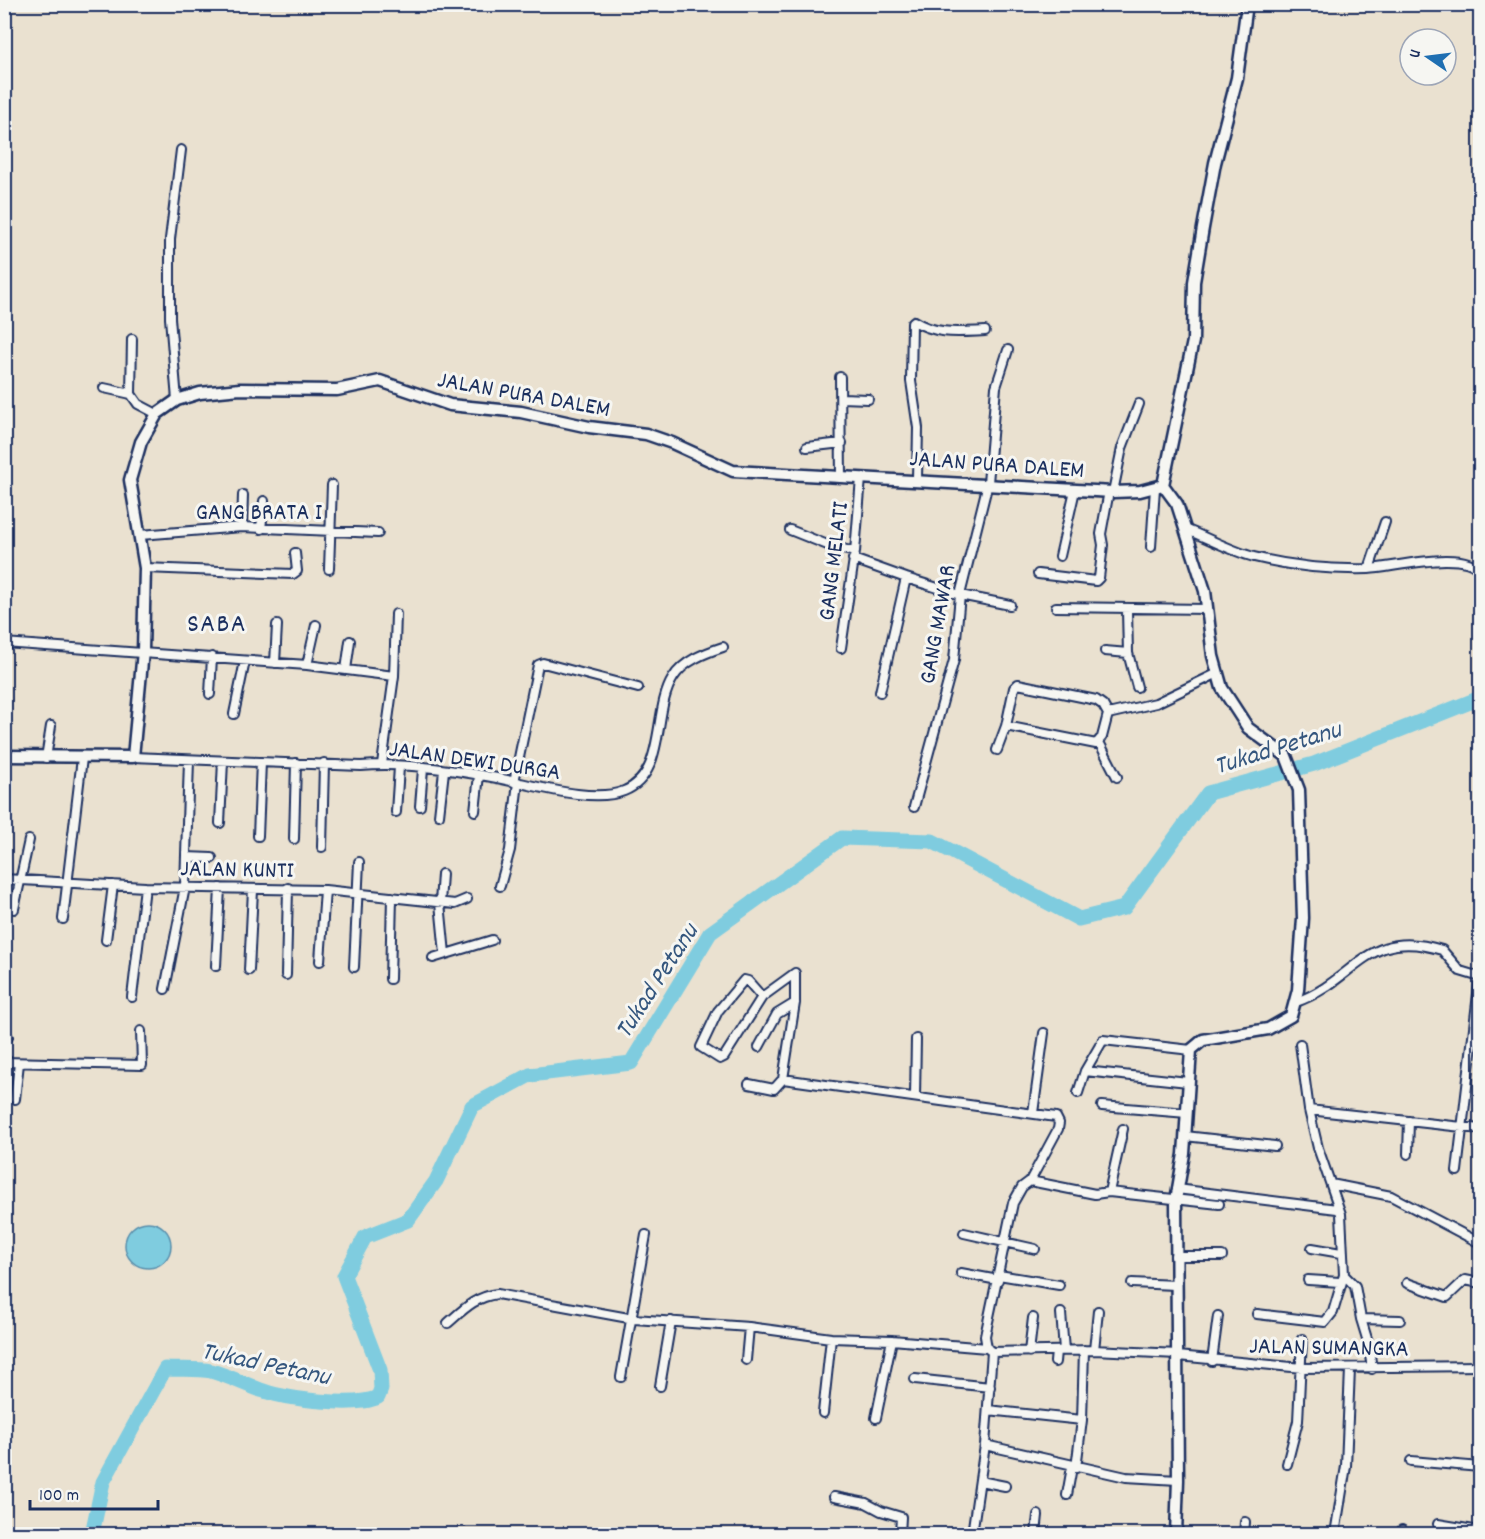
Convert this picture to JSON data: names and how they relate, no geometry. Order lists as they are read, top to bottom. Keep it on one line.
{"streets":{"street":["JALAN PURA DALEM","GANG BRATA I","GANG MELATI","GANG MAWAR","JALAN DEWI DURGA","JALAN KUNTI","JALAN SUMANGKA"]},"crossings":[["JALAN PURA DALEM","GANG BRATA I"],["JALAN PURA DALEM","GANG MELATI"],["JALAN PURA DALEM","GANG MAWAR"],["JALAN PURA DALEM","JALAN DEWI DURGA"]],"districts":["SABA"],"water":["Tukad Petanu"],"scale_bar":"100 m","north":"left"}
